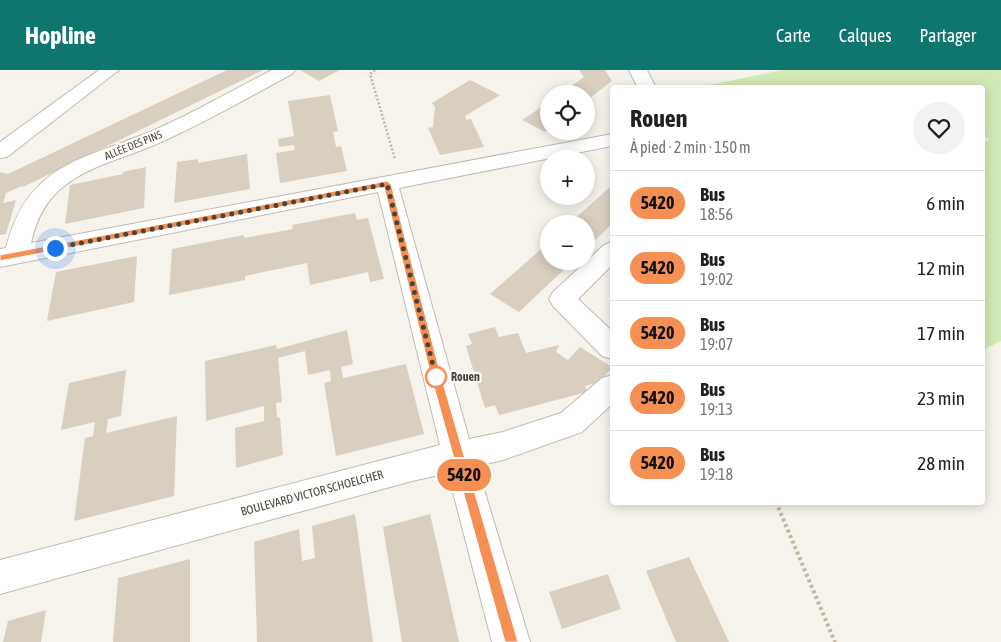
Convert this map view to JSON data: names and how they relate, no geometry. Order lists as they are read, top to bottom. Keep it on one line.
{"streets":{"street":["ALLÉE DES PINS","BOULEVARD VICTOR SCHOELCHER"]},"places":["Rouen"],"lines":["bus line 5420"],"page":{"header":"Hopline","nav":["Carte","Calques","Partager"],"on_map":"5420","map_buttons":["+","−"],"heading":["Rouen","À pied · 2 min · 150 m"],"list":[{"mark":"5420","name":"Bus","note":"18:56","value":"6 min"},{"mark":"5420","name":"Bus","note":"19:02","value":"12 min"},{"mark":"5420","name":"Bus","note":"19:07","value":"17 min"},{"mark":"5420","name":"Bus","note":"19:13","value":"23 min"},{"mark":"5420","name":"Bus","note":"19:18","value":"28 min"}]}}
